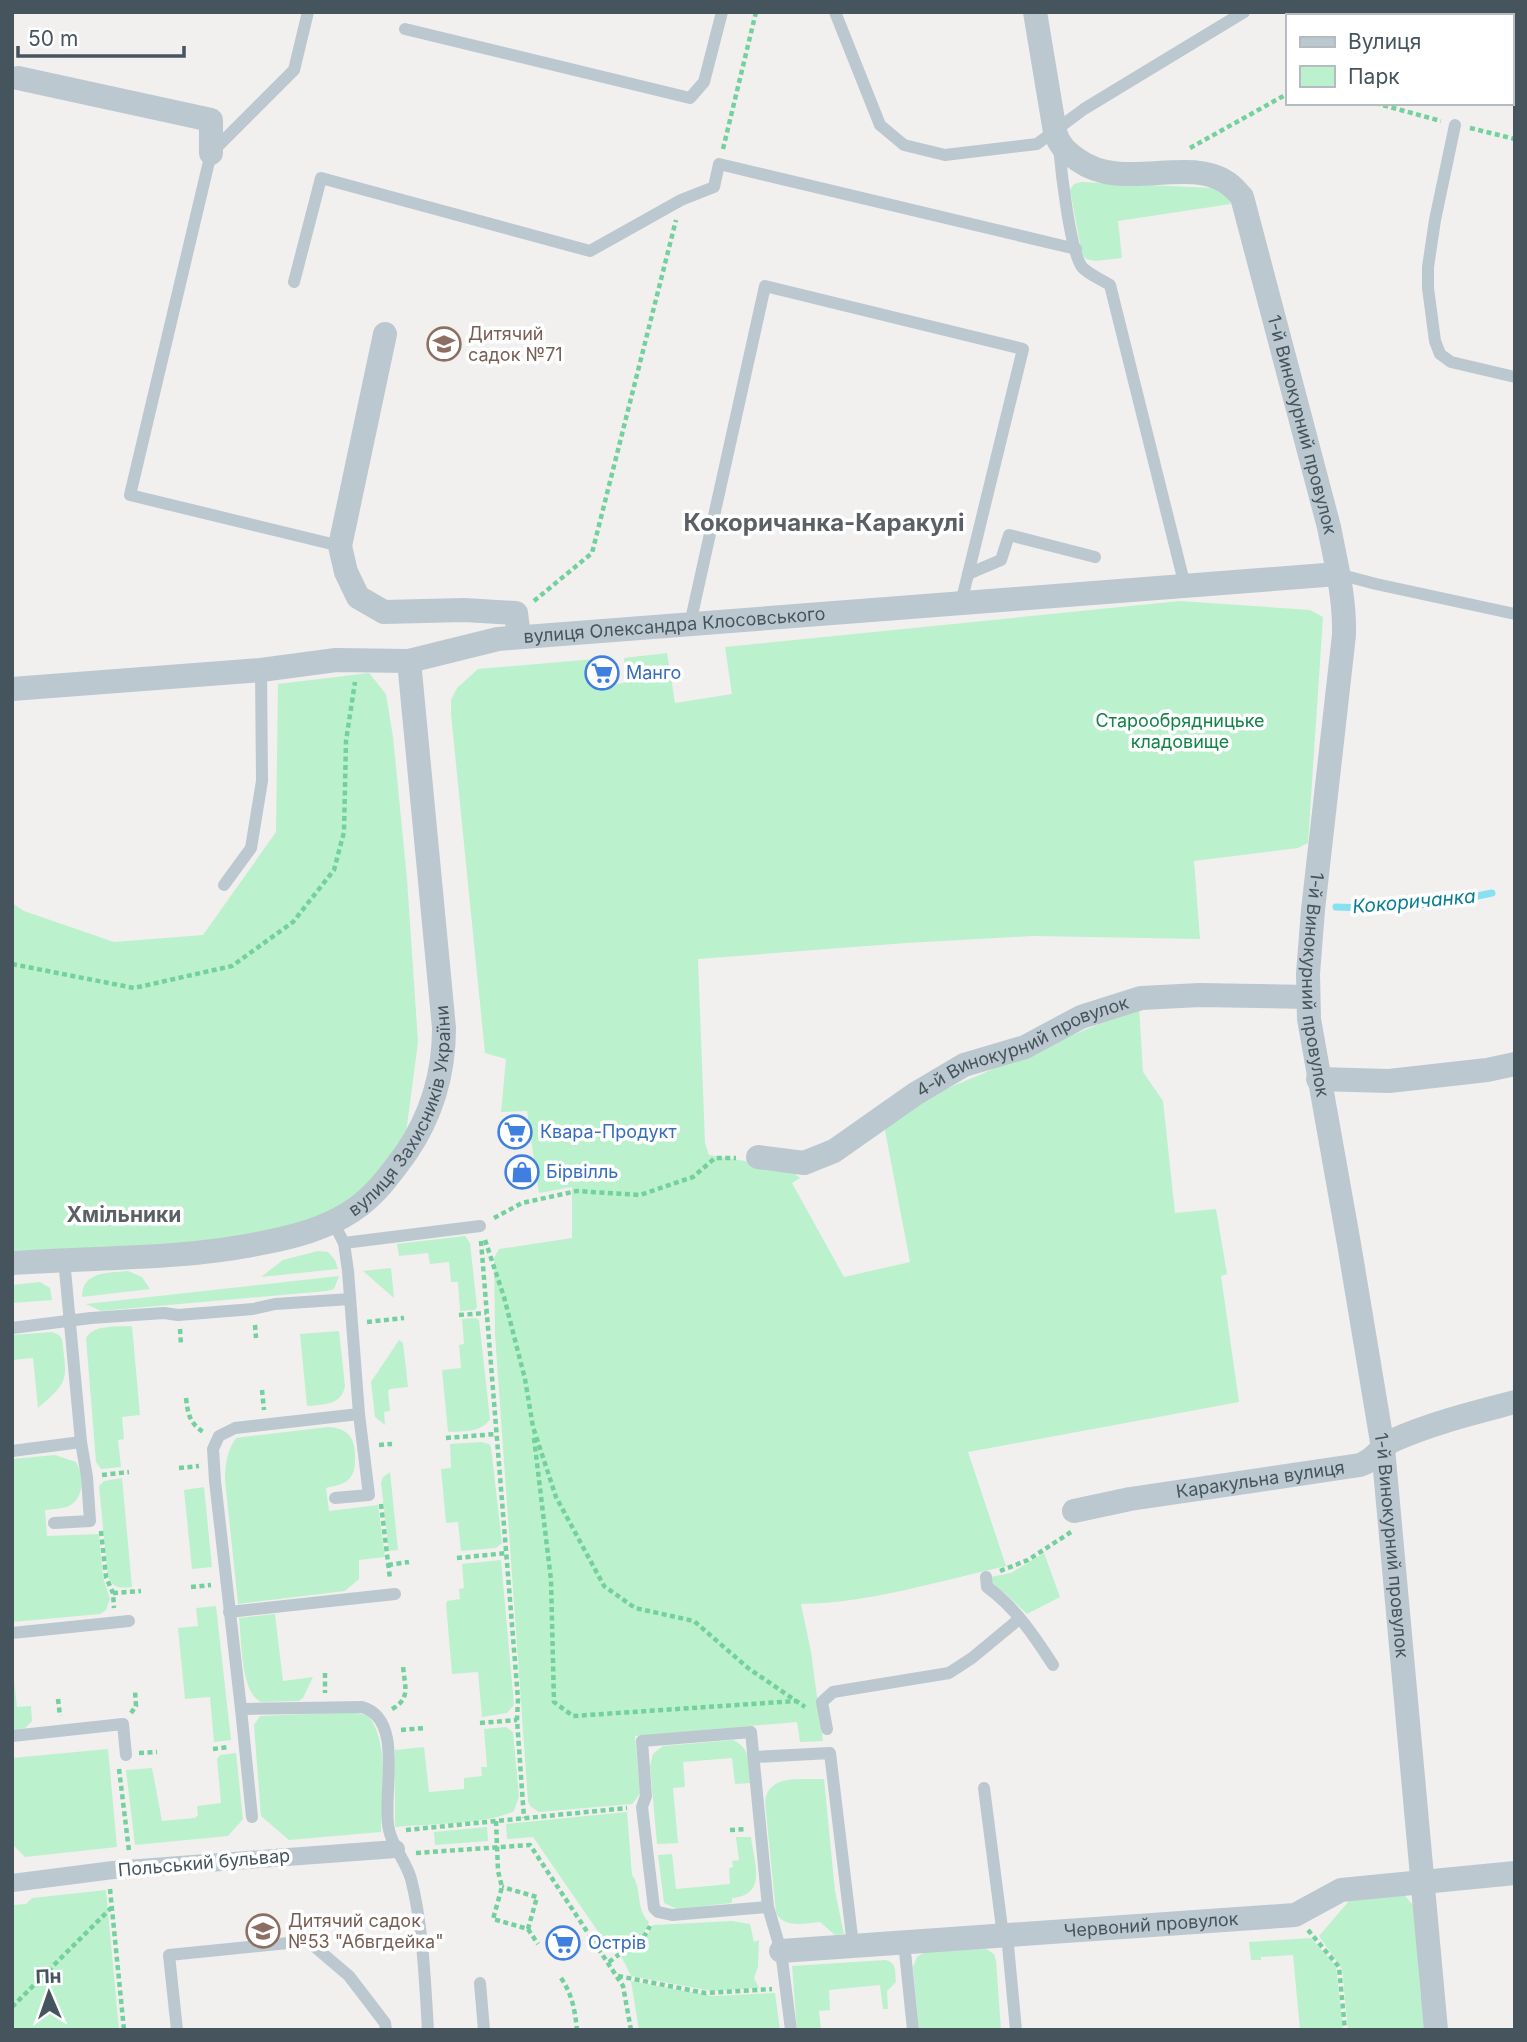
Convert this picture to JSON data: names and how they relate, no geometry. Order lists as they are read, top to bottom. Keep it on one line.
{"streets":{"street":["1-й Винокурний провулок","вулиця Олександра Клосовського","4-й Винокурний провулок","вулиця Захисників України","Каракульна вулиця","Польський бульвар","Червоний провулок"]},"crossings":[["1-й Винокурний провулок","вулиця Олександра Клосовського"],["1-й Винокурний провулок","4-й Винокурний провулок"],["1-й Винокурний провулок","Каракульна вулиця"],["1-й Винокурний провулок","Червоний провулок"],["вулиця Олександра Клосовського","вулиця Захисників України"]],"districts":["Кокоричанка-Каракулі","Хмільники"],"water":["Кокоричанка"],"parks":["Старообрядницьке кладовище"],"places":{"school or university":["Дитячий садок №71","Дитячий садок №53 \"Абвгдейка\""],"supermarket":["Манго","Квара-Продукт","Острів"],"shop":["Бірвілль"]},"legend":["Вулиця","Парк"],"scale_bar":"50 m","north":"top"}
